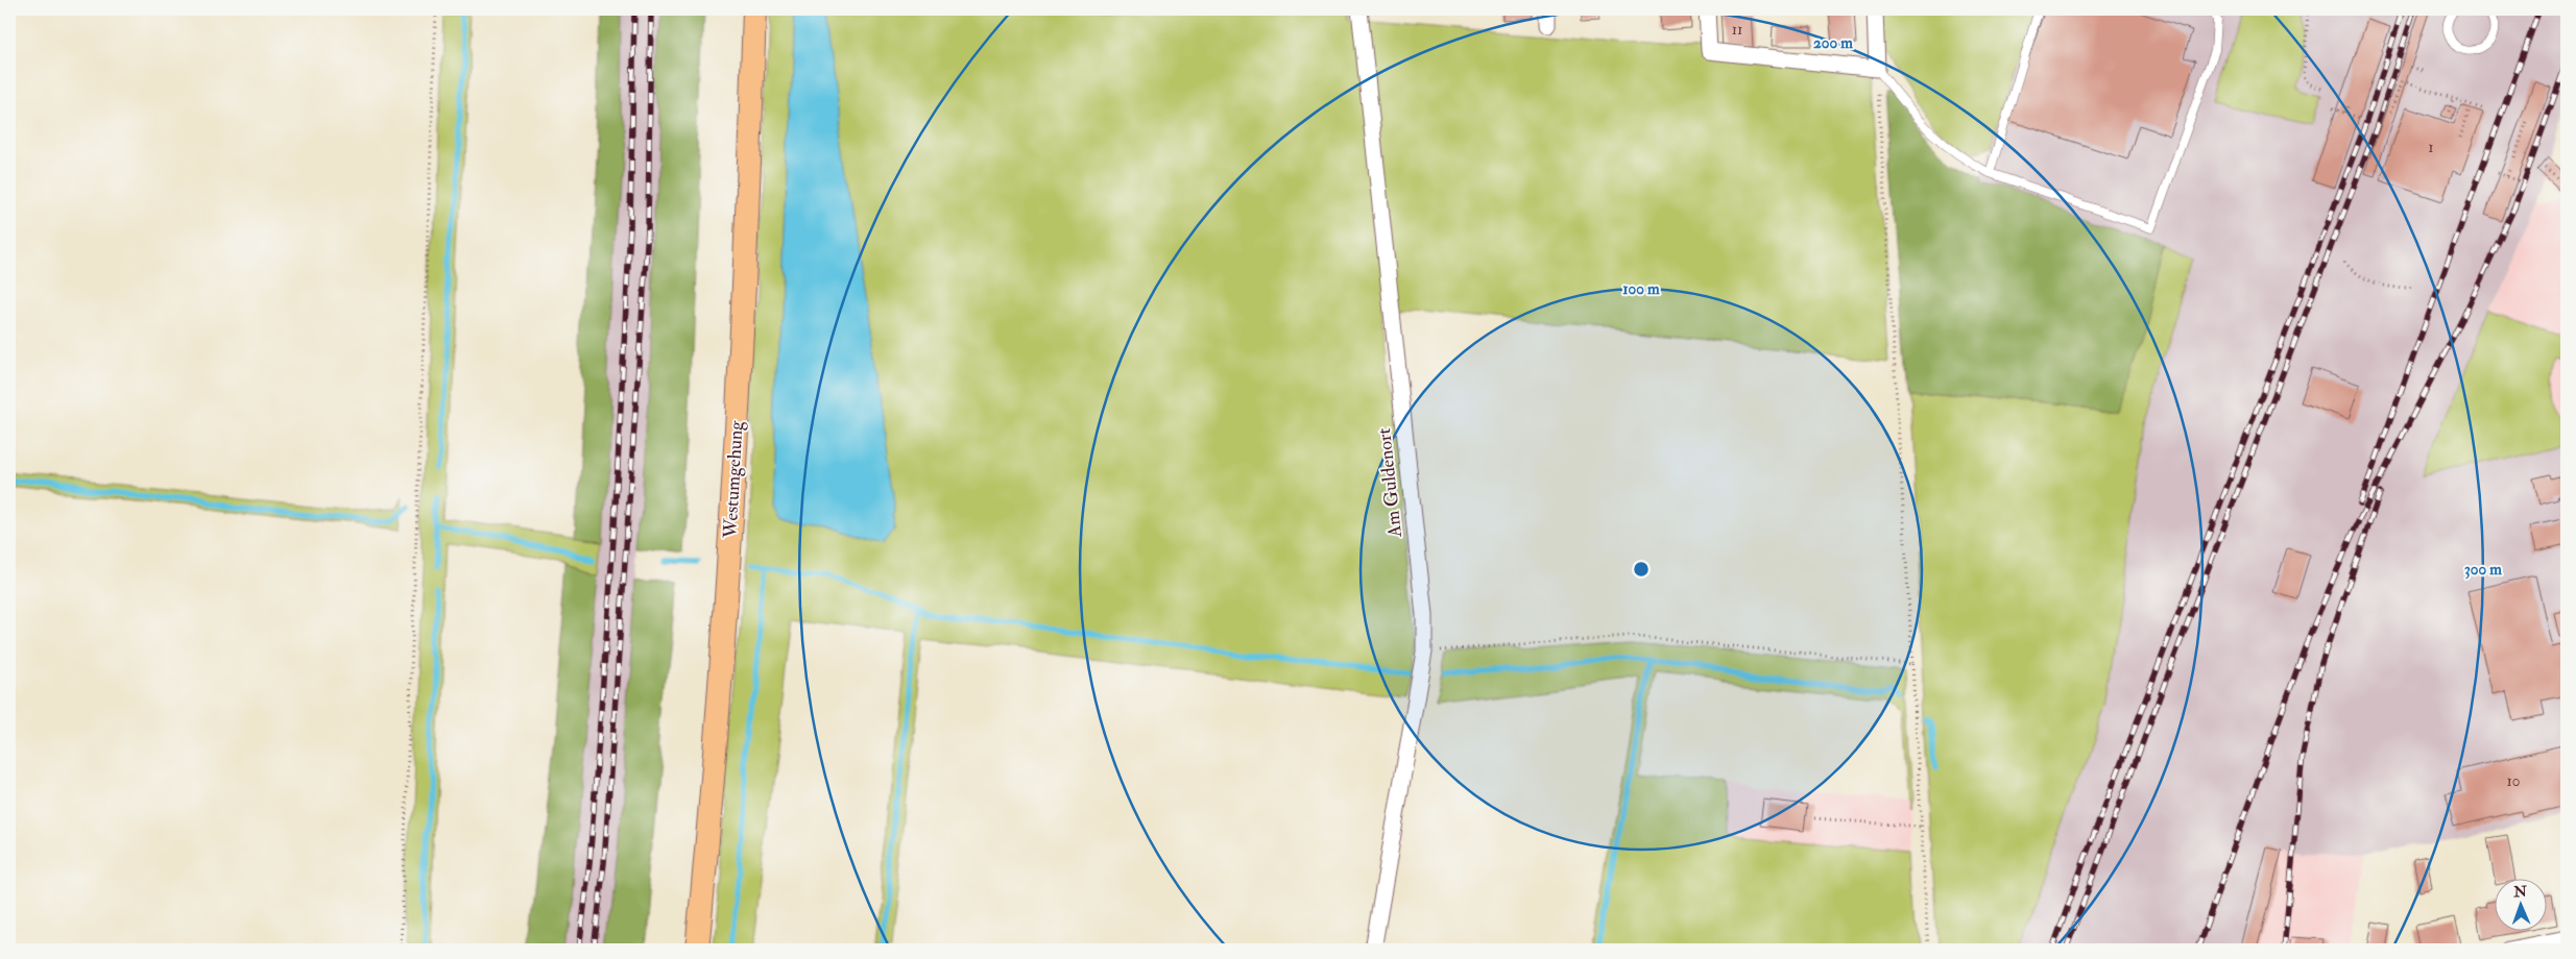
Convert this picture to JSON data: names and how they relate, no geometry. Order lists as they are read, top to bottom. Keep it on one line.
{"streets":{"main road":["Westumgehung"],"street":["Am Guldenort"]},"house_numbers":["11","1","10"],"north":"top","rings":["200 m","100 m","300 m"]}
